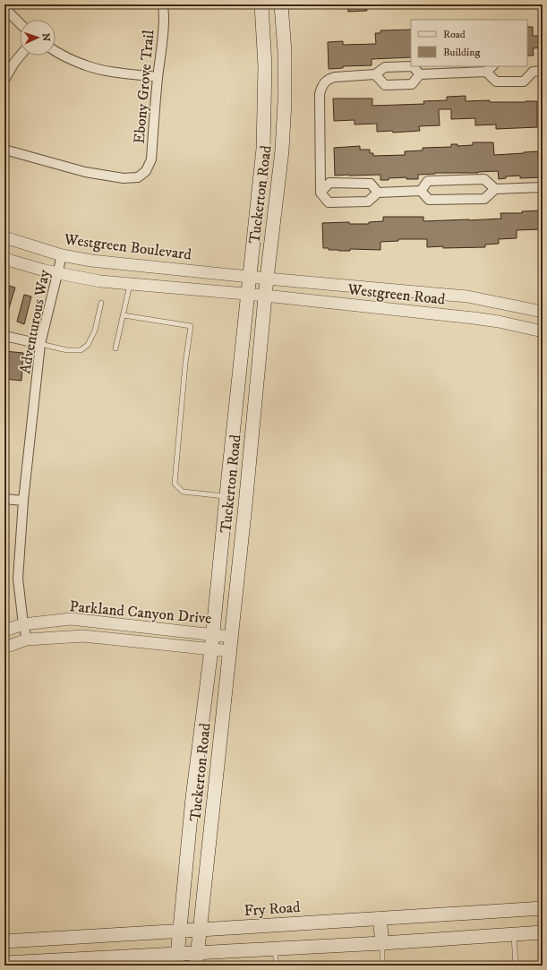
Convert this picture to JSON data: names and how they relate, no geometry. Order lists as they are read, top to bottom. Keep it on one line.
{"streets":{"main road":["Tuckerton Road","Fry Road"],"street":["Ebony Grove Trail","Westgreen Boulevard","Westgreen Road","Adventurous Way","Parkland Canyon Drive"]},"crossings":[["Tuckerton Road","Westgreen Boulevard"],["Tuckerton Road","Westgreen Road"],["Tuckerton Road","Parkland Canyon Drive"],["Tuckerton Road","Fry Road"],["Westgreen Boulevard","Westgreen Road"],["Westgreen Boulevard","Adventurous Way"],["Adventurous Way","Parkland Canyon Drive"]],"legend":["Road","Building"],"north":"right"}
